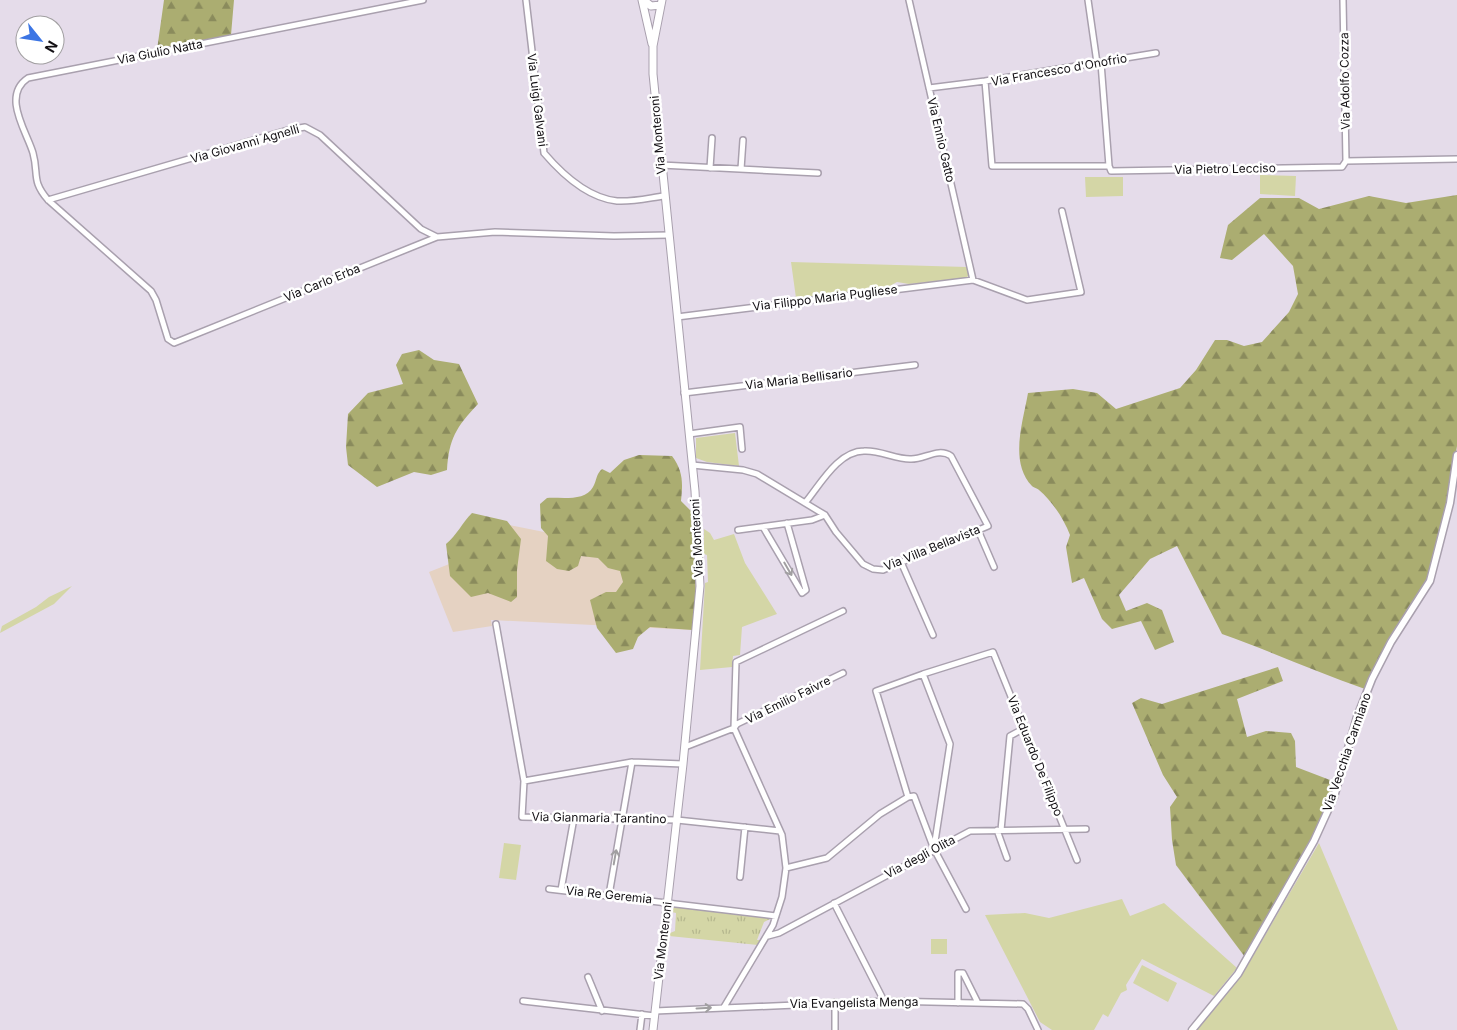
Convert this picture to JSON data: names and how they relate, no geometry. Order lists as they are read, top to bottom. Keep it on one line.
{"streets":{"main road":["Via Monteroni"],"street":["Via Giulio Natta","Via Francesco d'Onofrio","Via Adolfo Cozza","Via Luigi Galvani","Via Ennio Gatto","Via Giovanni Agnelli","Via Pietro Lecciso","Via Carlo Erba","Via Filippo Maria Pugliese","Via Maria Bellisario","Via Villa Bellavista","Via Emilio Faivre","Via Vecchia Carmiano","Via Eduardo De Filippo","Via Gianmaria Tarantino","Via degli Olita","Via Re Geremia","Via Evangelista Menga"]},"crossings":[["Via Giulio Natta","Via Giovanni Agnelli"],["Via Giulio Natta","Via Carlo Erba"],["Via Francesco d'Onofrio","Via Pietro Lecciso"],["Via Adolfo Cozza","Via Pietro Lecciso"],["Via Luigi Galvani","Via Monteroni"],["Via Monteroni","Via Carlo Erba"],["Via Monteroni","Via Filippo Maria Pugliese"],["Via Monteroni","Via Maria Bellisario"],["Via Monteroni","Via Villa Bellavista"],["Via Monteroni","Via Emilio Faivre"],["Via Monteroni","Via Gianmaria Tarantino"],["Via Monteroni","Via Re Geremia"],["Via Monteroni","Via Evangelista Menga"],["Via Ennio Gatto","Via Filippo Maria Pugliese"],["Via Giovanni Agnelli","Via Carlo Erba"],["Via Eduardo De Filippo","Via degli Olita"]],"north":"bottom right"}
